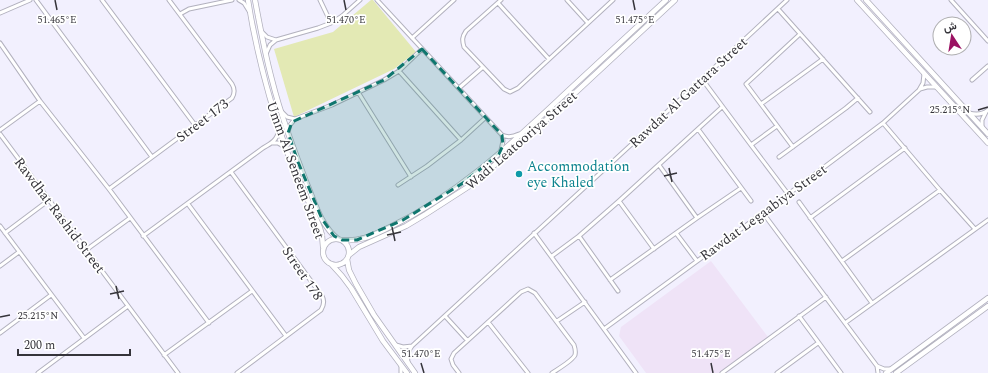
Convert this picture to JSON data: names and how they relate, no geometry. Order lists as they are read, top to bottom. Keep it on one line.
{"streets":{"street":["Rawdat Al Gattara Street","Street 173","Wadi Leatooriya Street","Umm Al Seneem Street","Rawdat Legaabiya Street","Rawdhat Rashid Street","Street 178"]},"crossings":[["Wadi Leatooriya Street","Umm Al Seneem Street"]],"places":["Accommodation eye Khaled"],"scale_bar":"200 m","north":"top","coordinates":["51.465°E","51.470°E","51.475°E","25.215°N"]}
